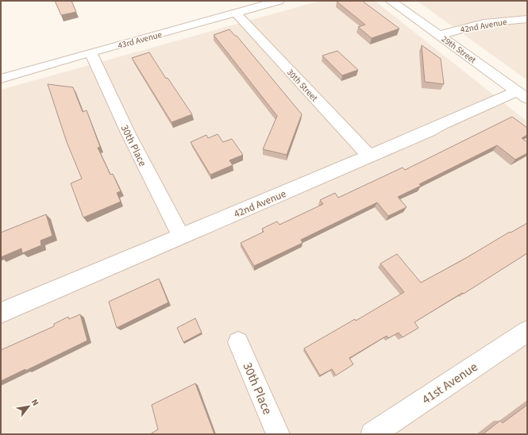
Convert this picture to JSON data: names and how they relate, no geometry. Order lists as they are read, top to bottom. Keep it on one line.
{"streets":{"street":["42nd Avenue","43rd Avenue","29th Street","30th Street","30th Place","41st Avenue"]},"crossings":[["42nd Avenue","29th Street"],["42nd Avenue","30th Street"],["42nd Avenue","30th Place"],["43rd Avenue","30th Street"],["43rd Avenue","30th Place"]],"north":"top right"}
